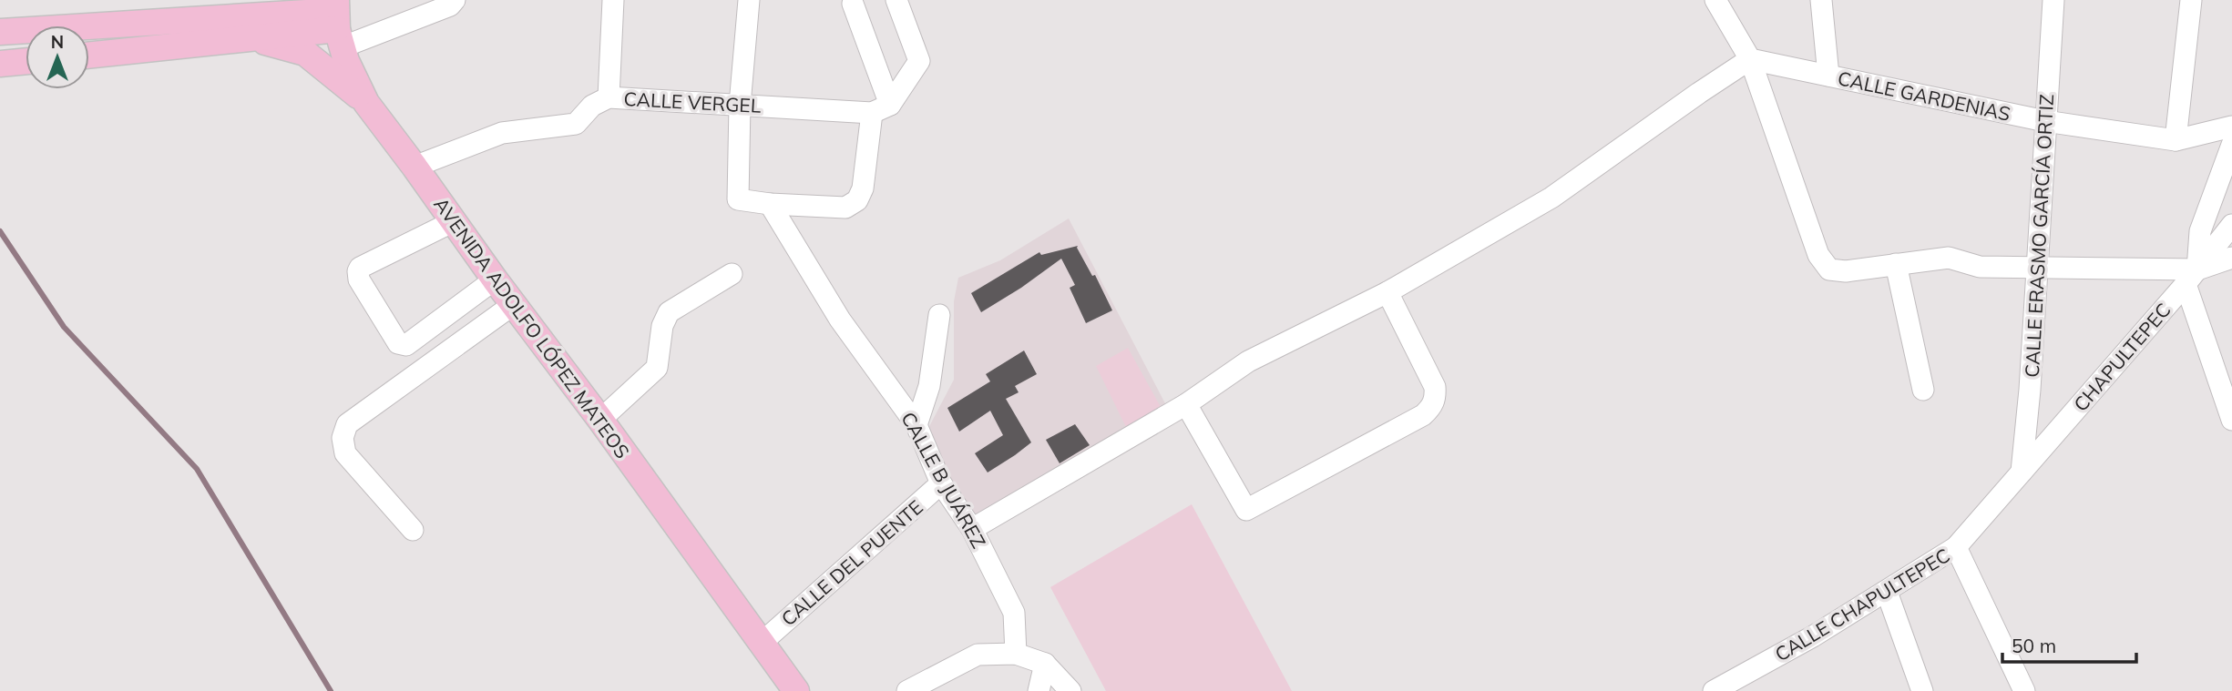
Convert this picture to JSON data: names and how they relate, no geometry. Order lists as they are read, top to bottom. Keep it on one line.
{"streets":{"main road":["AVENIDA ADOLFO LÓPEZ MATEOS"],"street":["CALLE GARDENIAS","CALLE VERGEL","CALLE ERASMO GARCÍA ORTIZ","CHAPULTEPEC","CALLE B JUÁREZ","CALLE DEL PUENTE","CALLE CHAPULTEPEC"]},"crossings":[["CALLE GARDENIAS","CALLE ERASMO GARCÍA ORTIZ"],["CALLE VERGEL","AVENIDA ADOLFO LÓPEZ MATEOS"],["CALLE ERASMO GARCÍA ORTIZ","CHAPULTEPEC"],["CALLE ERASMO GARCÍA ORTIZ","CALLE CHAPULTEPEC"],["AVENIDA ADOLFO LÓPEZ MATEOS","CALLE DEL PUENTE"],["CHAPULTEPEC","CALLE CHAPULTEPEC"],["CALLE B JUÁREZ","CALLE DEL PUENTE"]],"scale_bar":"50 m","north":"top"}
